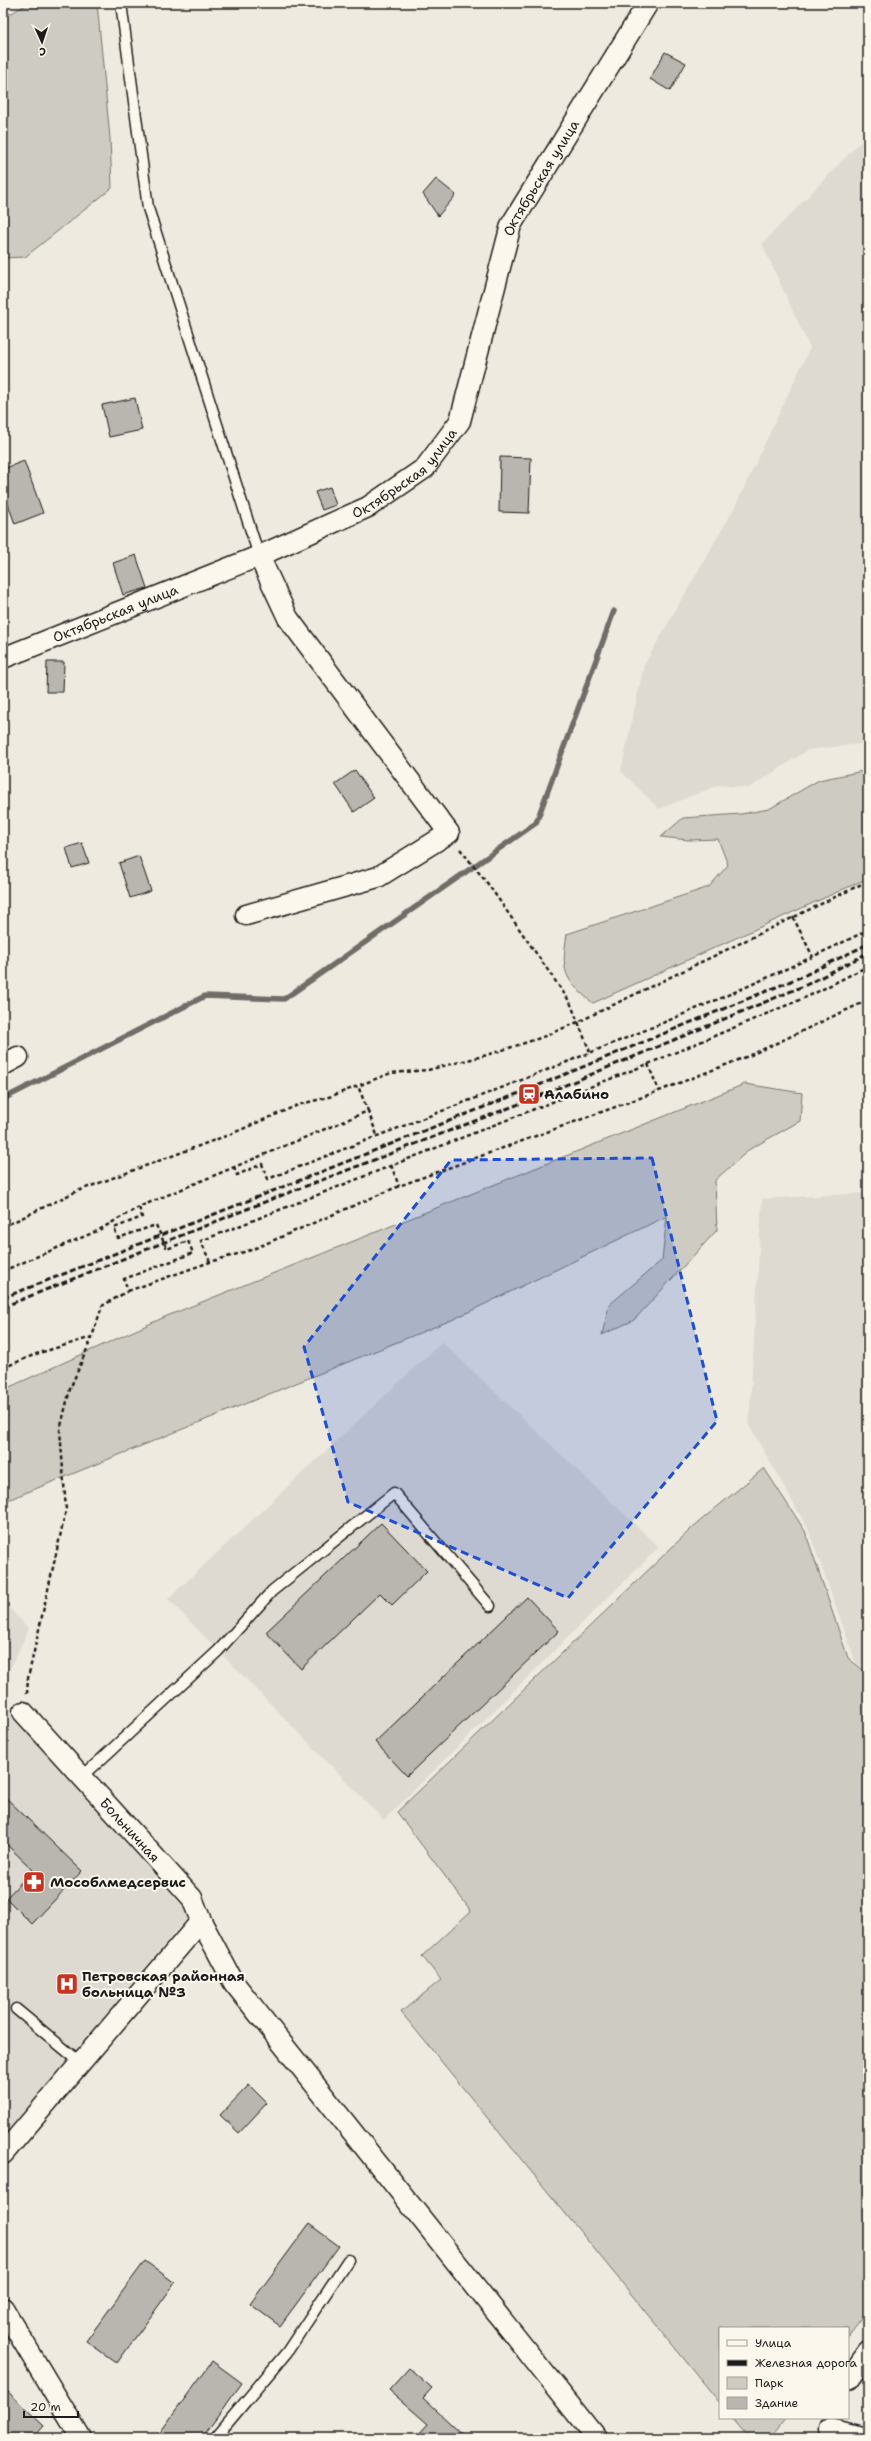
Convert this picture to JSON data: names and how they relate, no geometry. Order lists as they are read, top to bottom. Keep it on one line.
{"streets":{"street":["Октябрьская улица","Больничная"]},"places":{"station":["Алабино"],"pharmacy":["Мособлмедсервис"],"hospital":["Петровская районная больница №3"]},"legend":["Улица","Железная дорога","Парк","Здание"],"scale_bar":"20 m","north":"bottom"}
